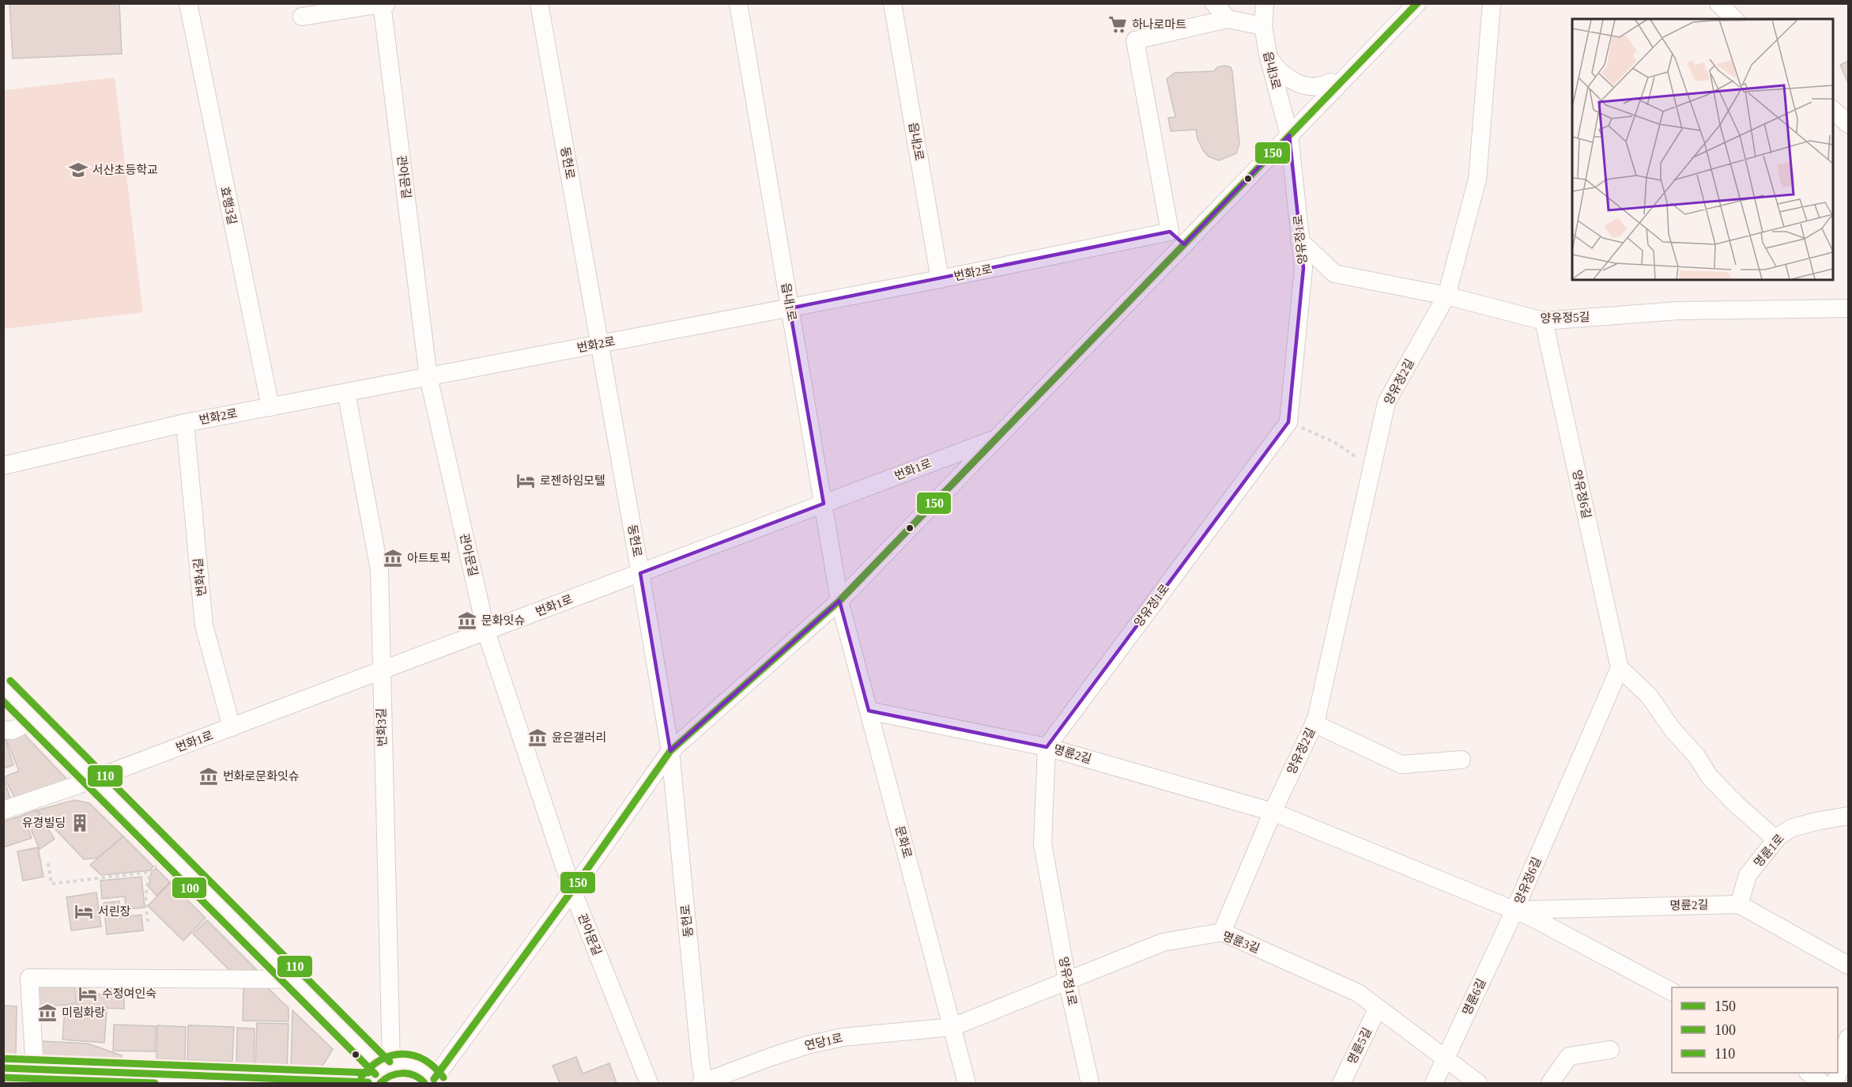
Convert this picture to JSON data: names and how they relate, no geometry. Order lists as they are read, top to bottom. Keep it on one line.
{"streets":{"street":["읍내3로","읍내2로","동헌로","관아문길","효행3길","양유정1로","번화2로","읍내1로","양유정5길","양유정2길","번화1로","양유정6길","번화4길","번화3길","명륜2길","문화로","명륜1로","명륜3길","명륜6길","연당1로","명륜5길"]},"crossings":[["읍내3로","양유정1로"],["읍내2로","번화2로"],["동헌로","번화2로"],["동헌로","번화1로"],["동헌로","연당1로"],["관아문길","번화2로"],["관아문길","번화1로"],["효행3길","번화2로"],["양유정1로","양유정5길"],["양유정1로","명륜2길"],["양유정1로","명륜3길"],["번화2로","읍내1로"],["번화2로","번화4길"],["번화2로","번화3길"],["읍내1로","번화1로"],["읍내1로","문화로"],["양유정5길","양유정2길"],["양유정5길","양유정6길"],["양유정2길","명륜2길"],["번화1로","번화4길"],["번화1로","번화3길"],["양유정6길","명륜2길"],["양유정6길","명륜6길"],["명륜2길","문화로"],["명륜2길","명륜1로"],["명륜2길","명륜6길"],["문화로","명륜3길"],["문화로","연당1로"],["명륜3길","명륜6길"],["명륜3길","연당1로"],["명륜3길","명륜5길"]],"places":{"supermarket":["하나로마트"],"school or university":["서산초등학교"],"hotel":["로젠하임모텔","서린장","수정여인숙"],"museum":["아트토픽","문화잇슈","윤은갤러리","번화로문화잇슈","미림화랑"],"building":["유경빌딩"]},"lines":["transit line 150","transit line 110","transit line 100"],"legend":["150","100","110"]}
